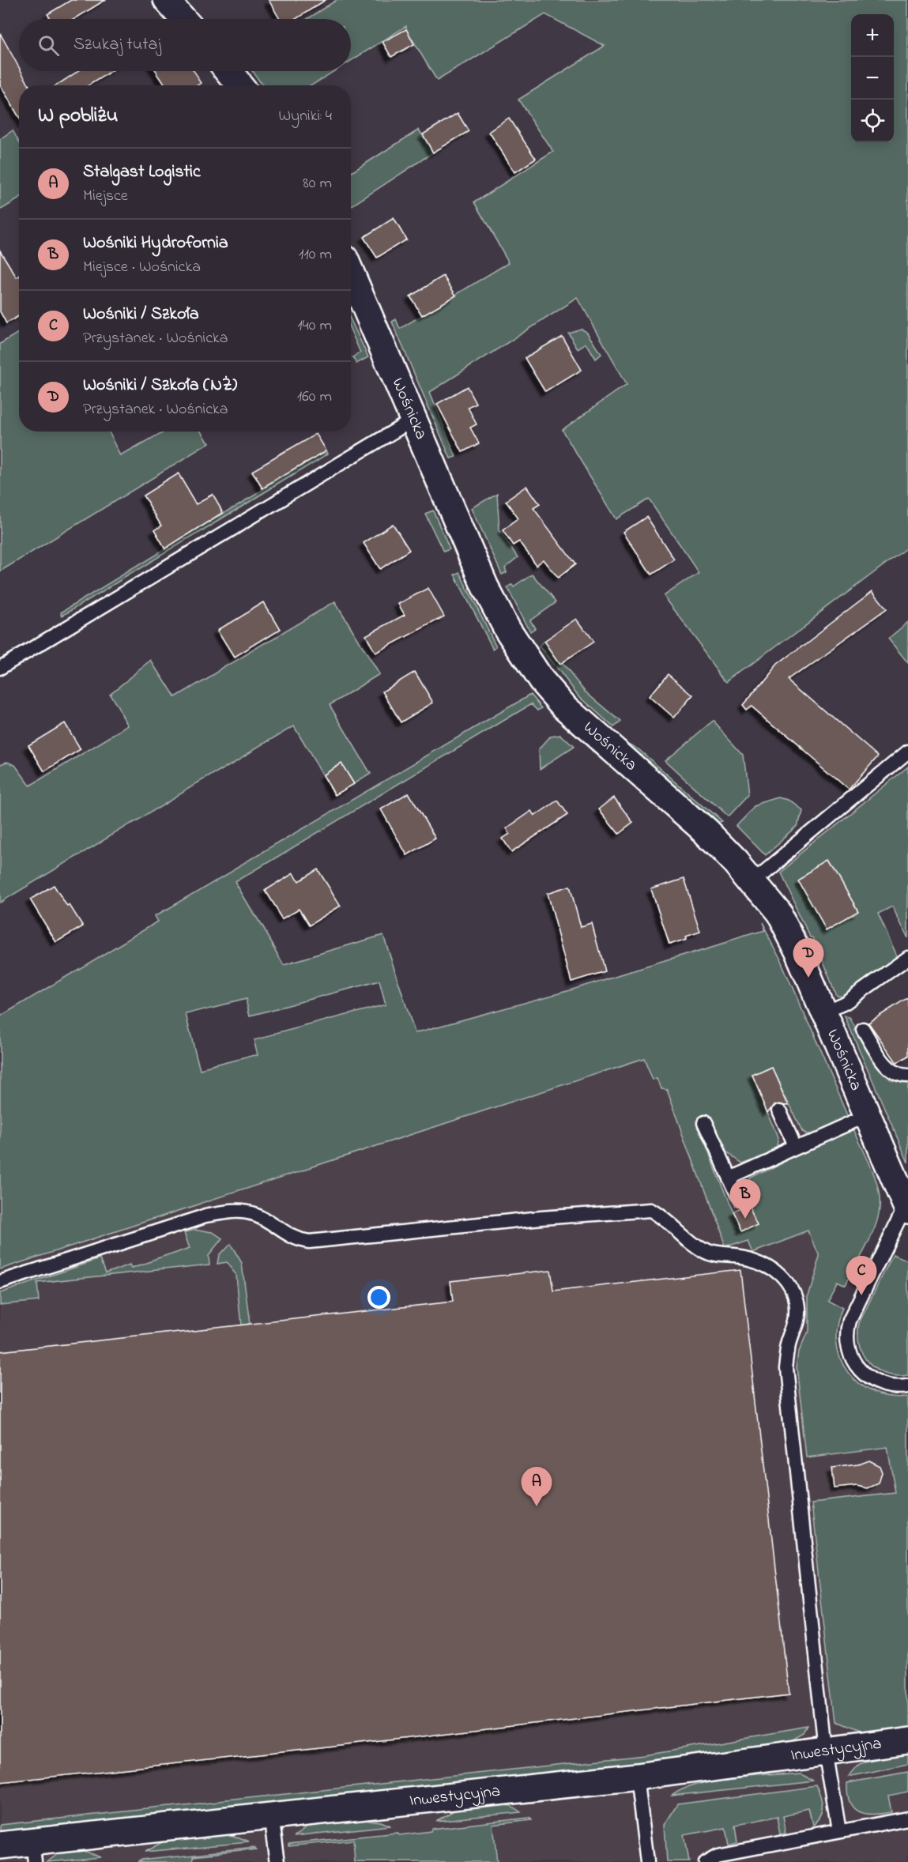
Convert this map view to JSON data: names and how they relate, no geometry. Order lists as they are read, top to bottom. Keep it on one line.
{"streets":{"street":["Wośnicka","Inwestycyjna"]},"page":{"map_buttons":["+","−"],"search":"Szukaj tutaj","heading":["W pobliżu","Wyniki: 4"],"list":[{"mark":"A","name":"Stalgast Logistic","note":"Miejsce","value":"80 m"},{"mark":"B","name":"Wośniki Hydrofornia","note":"Miejsce · Wośnicka","value":"110 m"},{"mark":"C","name":"Wośniki / Szkoła","note":"Przystanek · Wośnicka","value":"140 m"},{"mark":"D","name":"Wośniki / Szkoła (NŻ)","note":"Przystanek · Wośnicka","value":"160 m"}],"pins":["D","B","C","A"]}}
